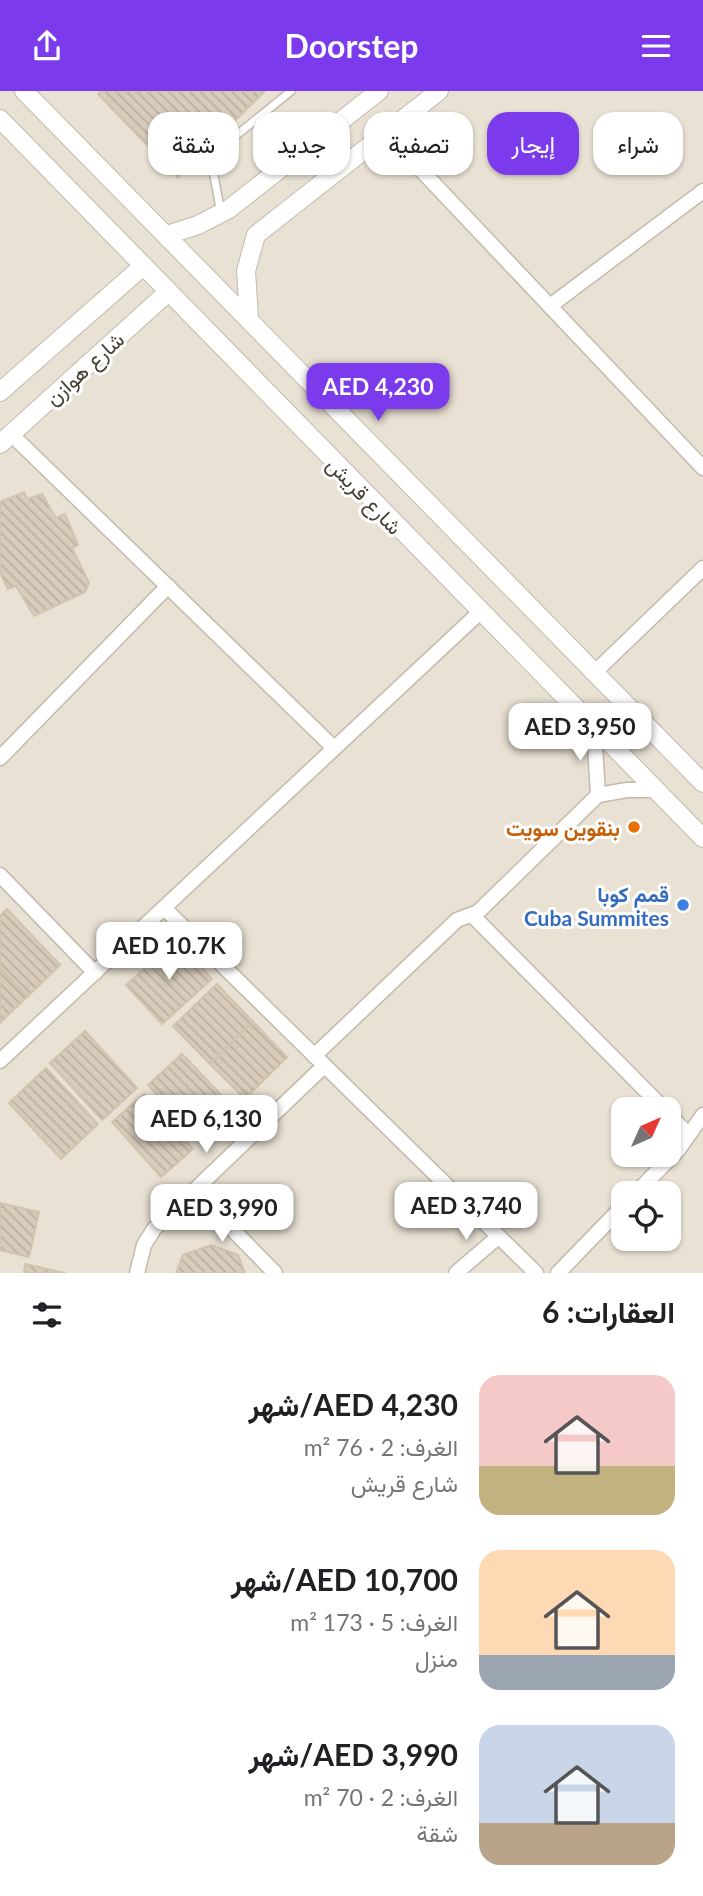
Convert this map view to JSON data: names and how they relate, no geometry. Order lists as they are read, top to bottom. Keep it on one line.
{"streets":{"street":["شارع هوازن","شارع قريش"]},"crossings":[["شارع هوازن","شارع قريش"]],"places":["بنقوين سويت","قمم كوبا Cuba Summites"],"north":"top right","page":{"header":"Doorstep","chip":["شراء","إيجار","تصفية","جديد","شقة"],"price":["AED 4,230","AED 3,950","AED 10.7K","AED 6,130","AED 3,740","AED 3,990"],"heading":"العقارات: 6","list":[{"name":"AED 4,230/شهر","note":"الغرف: 2 · 76 m² · شارع قريش"},{"name":"AED 10,700/شهر","note":"الغرف: 5 · 173 m² · منزل"},{"name":"AED 3,990/شهر","note":"الغرف: 2 · 70 m² · شقة"}]}}
